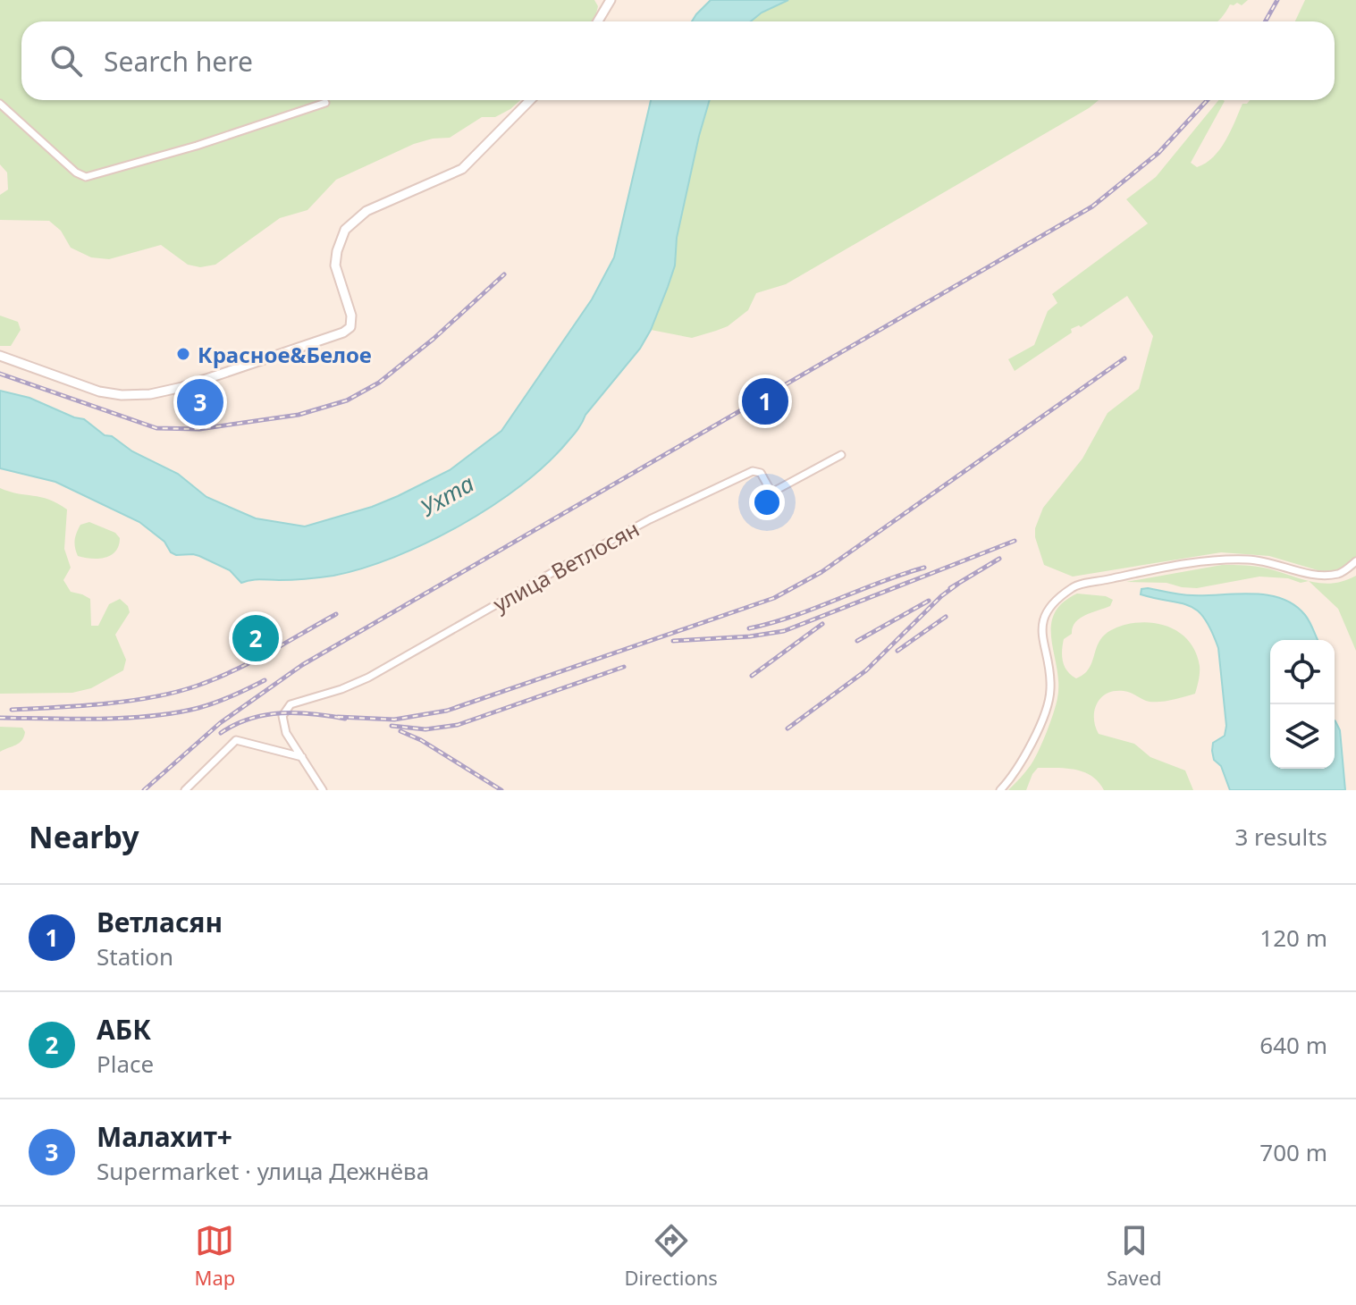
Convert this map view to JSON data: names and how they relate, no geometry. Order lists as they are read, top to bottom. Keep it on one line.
{"streets":{"street":["улица Ветлосян"]},"water":["Ухта"],"places":["Красное&Белое"],"page":{"search":"Search here","pins":["1","3","2"],"heading":["Nearby","3 results"],"list":[{"mark":"1","name":"Ветласян","note":"Station","value":"120 m"},{"mark":"2","name":"АБК","note":"Place","value":"640 m"},{"mark":"3","name":"Малахит+","note":"Supermarket · улица Дежнёва","value":"700 m"}],"nav":["Map","Directions","Saved"]}}
